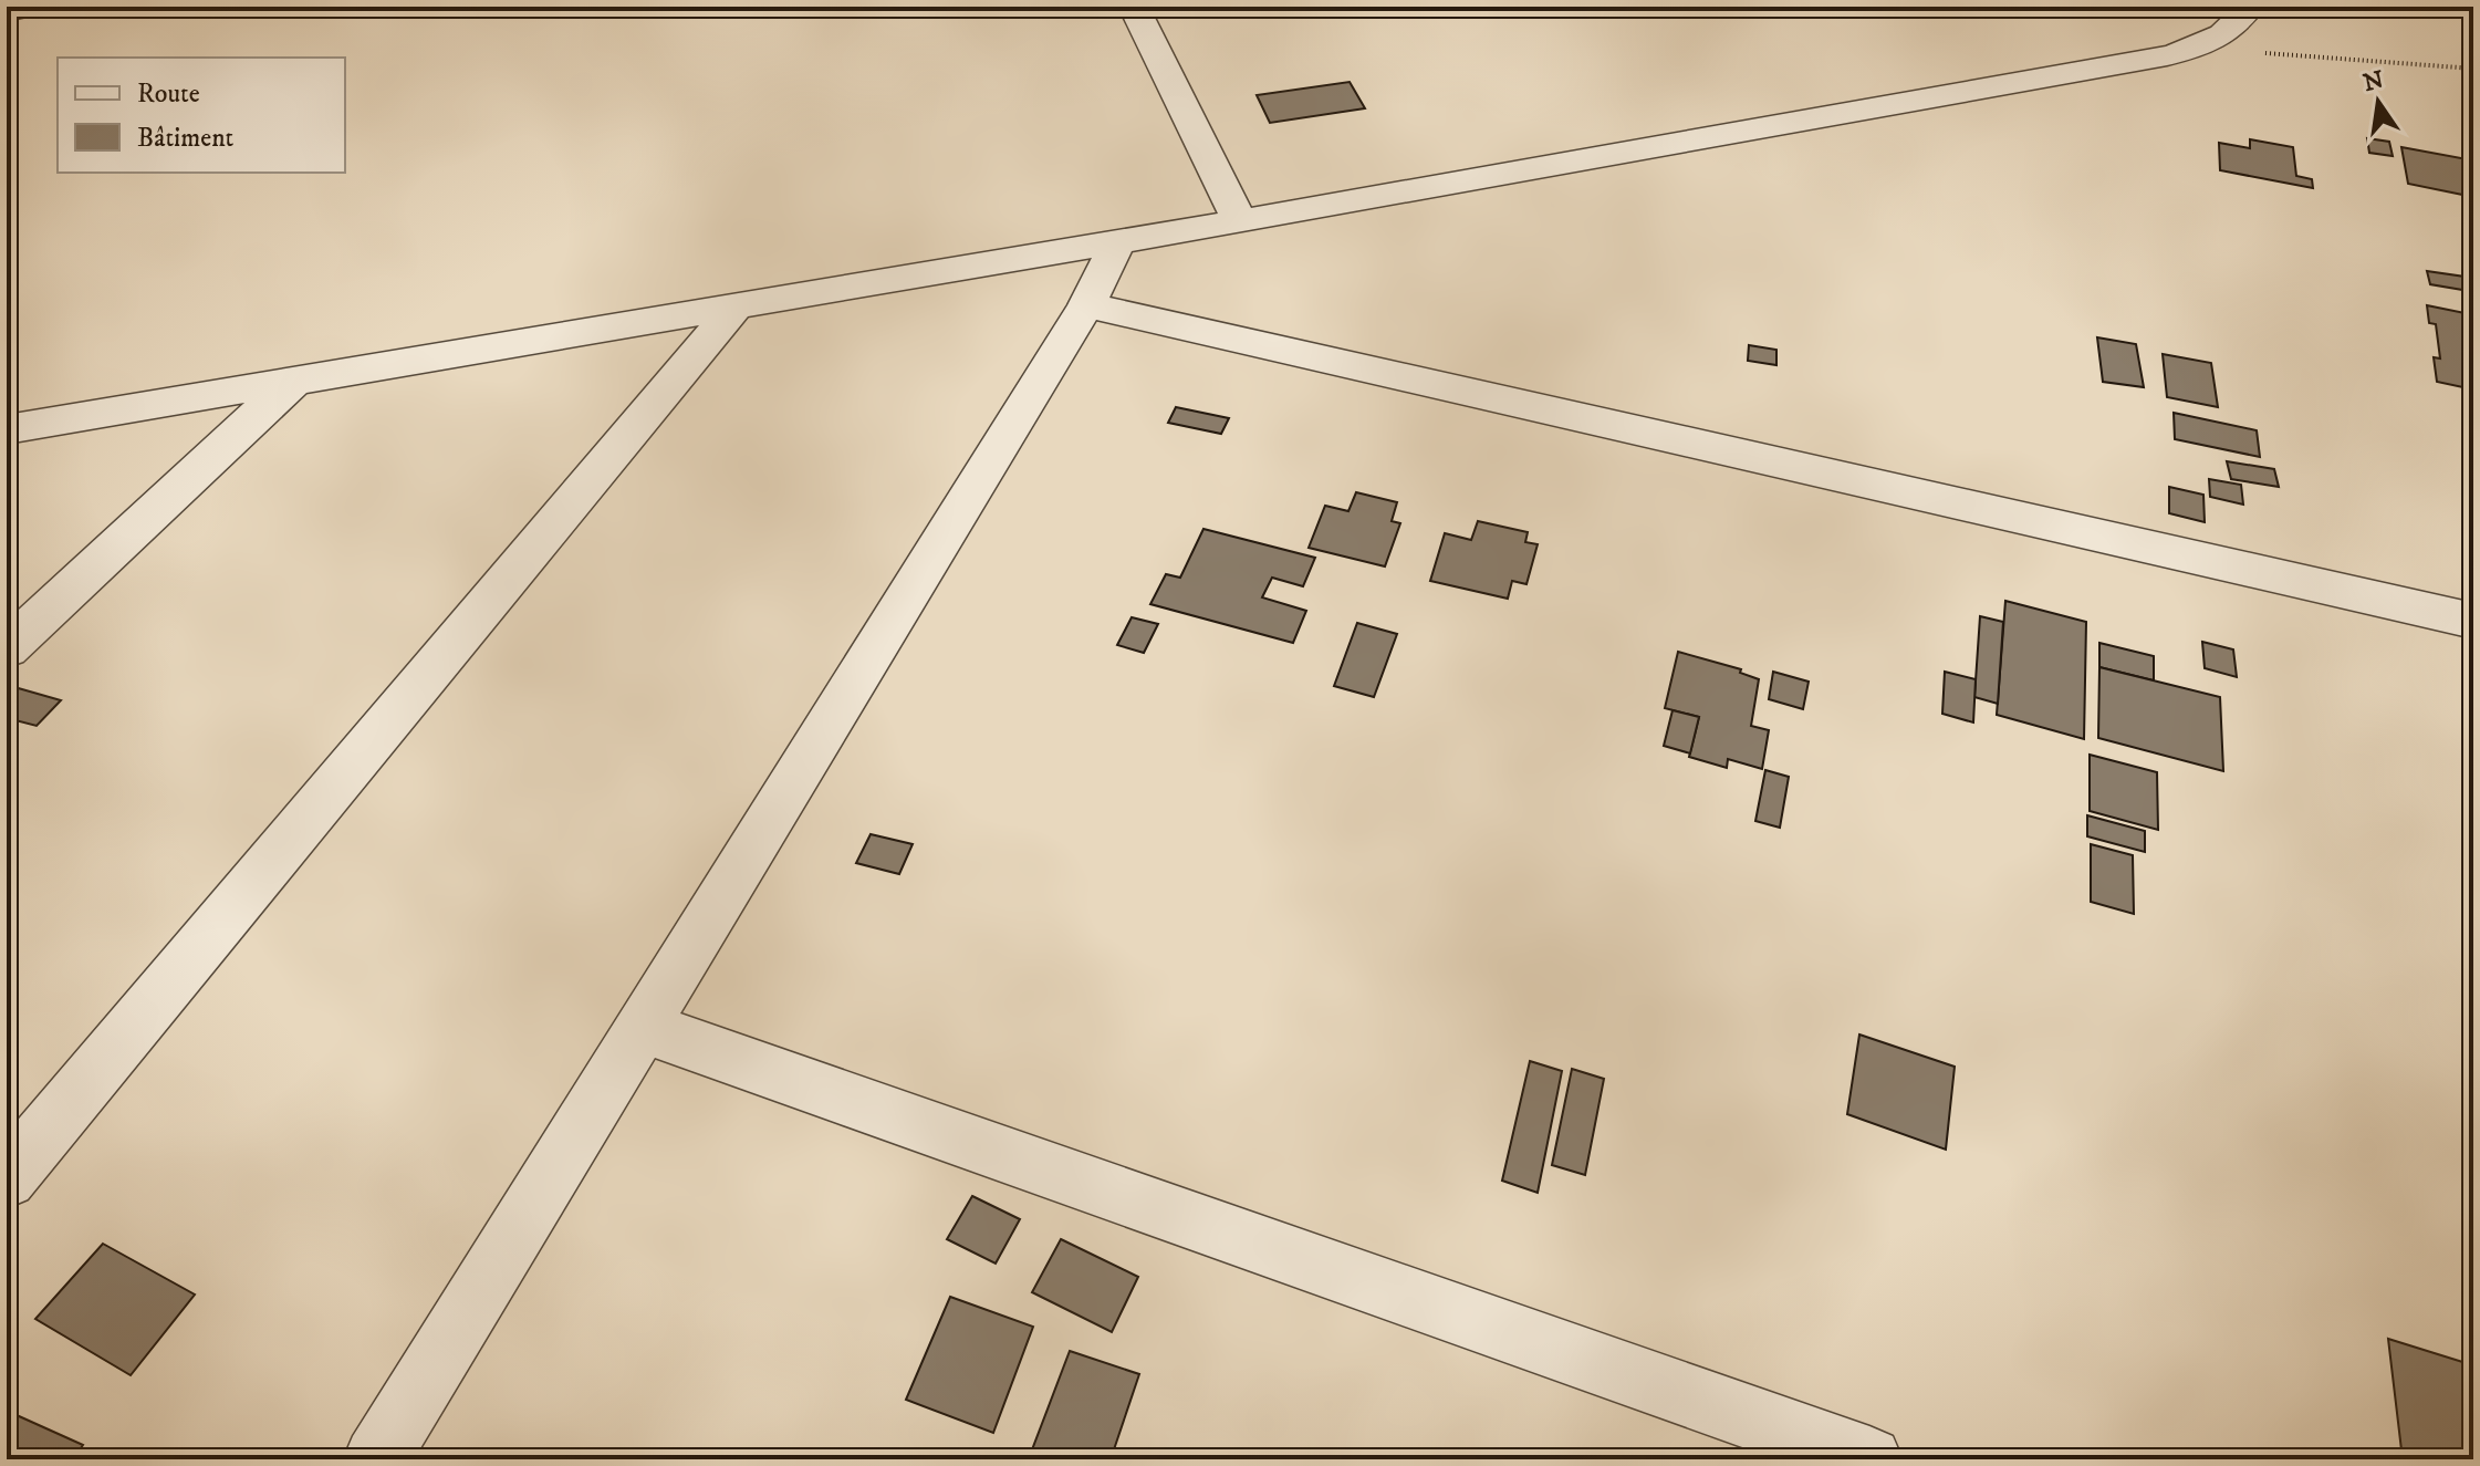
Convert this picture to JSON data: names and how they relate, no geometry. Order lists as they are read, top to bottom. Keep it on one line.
{"legend":["Route","Bâtiment"],"north":"top"}
